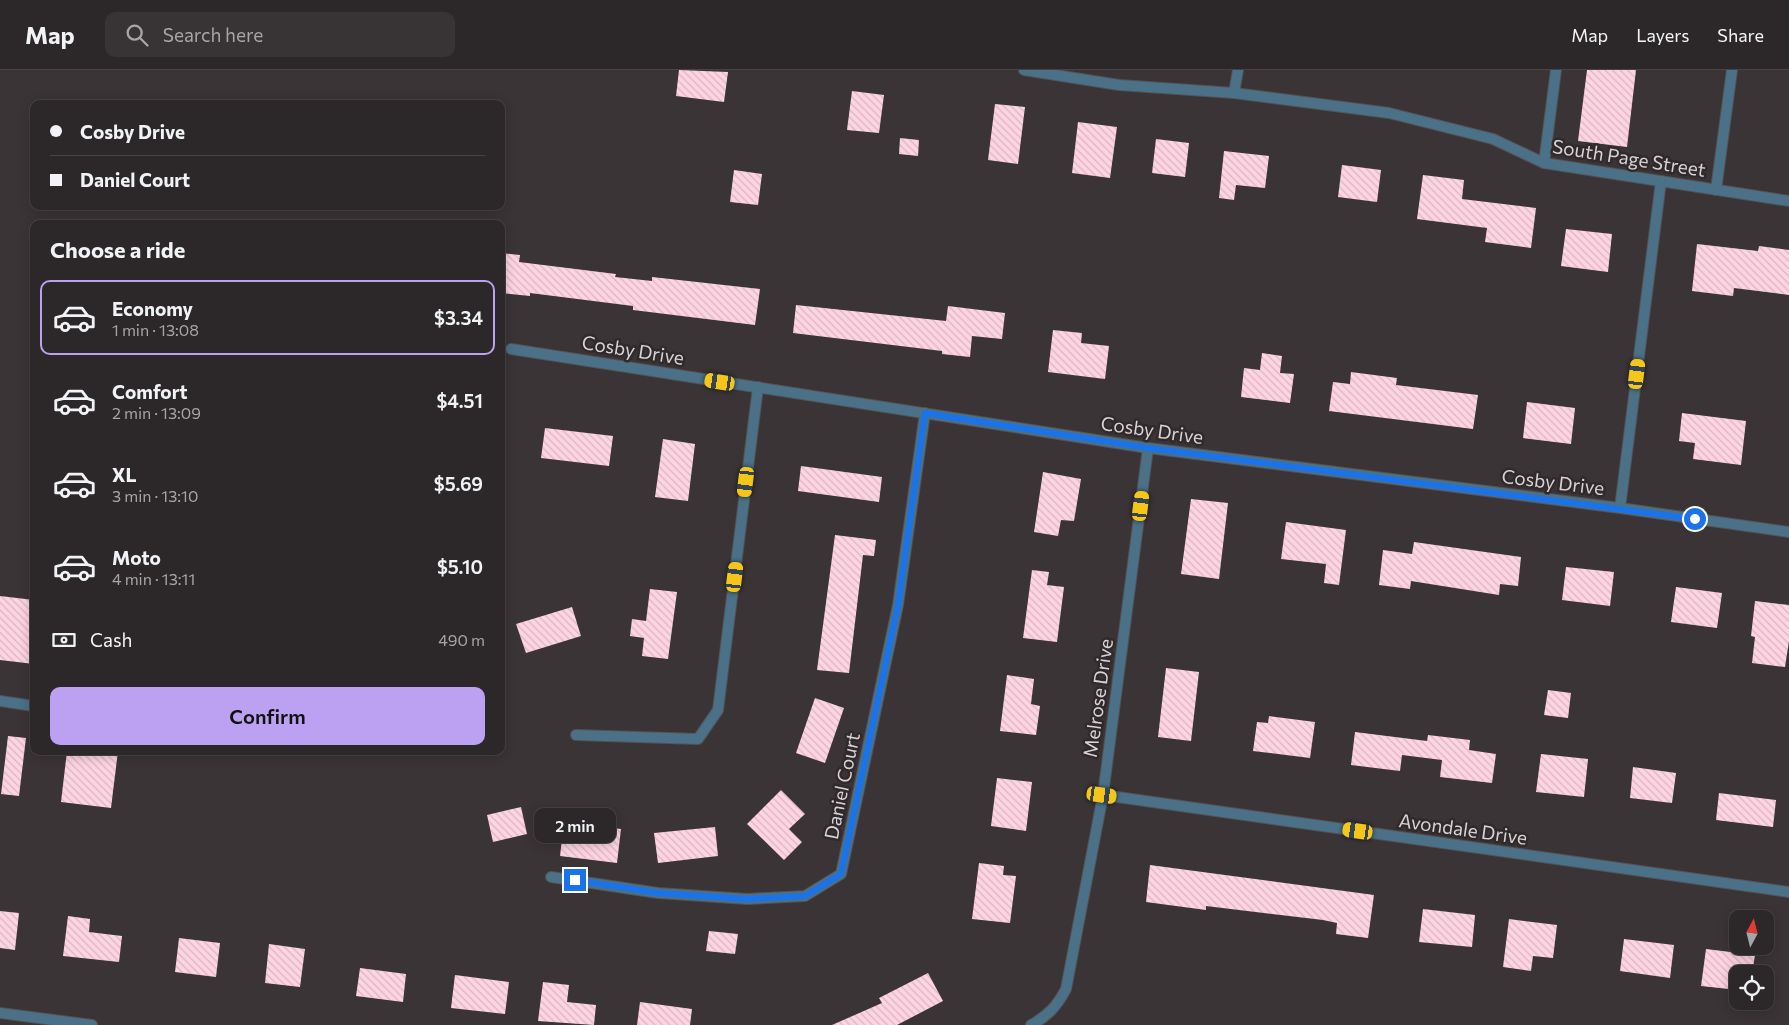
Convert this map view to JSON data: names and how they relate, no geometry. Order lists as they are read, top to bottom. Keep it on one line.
{"streets":{"street":["South Page Street","Cosby Drive","Melrose Drive","Daniel Court","Avondale Drive"]},"crossings":[["Cosby Drive","Melrose Drive"],["Cosby Drive","Daniel Court"],["Melrose Drive","Avondale Drive"]],"north":"top","page":{"header":"Map","search":"Search here","nav":["Map","Layers","Share"],"banner":["Cosby Drive","Daniel Court"],"heading":"Choose a ride","list":[{"name":"Economy","note":"1 min · 13:08","value":"$3.34"},{"name":"Comfort","note":"2 min · 13:09","value":"$4.51"},{"name":"XL","note":"3 min · 13:10","value":"$5.69"},{"name":"Moto","note":"4 min · 13:11","value":"$5.10"}],"pay":["Cash","490 m"],"buttons":"Confirm","bubble":"2 min"}}
